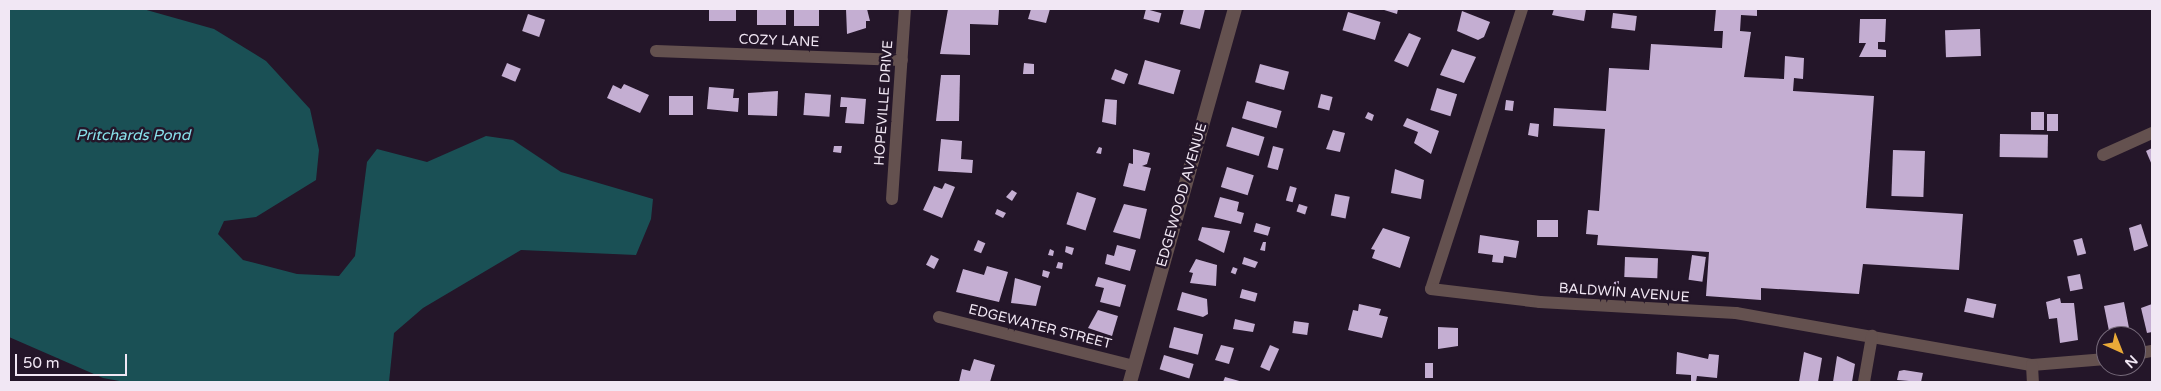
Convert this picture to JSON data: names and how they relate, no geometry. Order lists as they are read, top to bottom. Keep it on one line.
{"streets":{"street":["COZY LANE","HOPEVILLE DRIVE","EDGEWOOD AVENUE","BALDWIN AVENUE","EDGEWATER STREET"]},"crossings":[["COZY LANE","HOPEVILLE DRIVE"],["EDGEWOOD AVENUE","EDGEWATER STREET"]],"water":["Pritchards Pond"],"scale_bar":"50 m","north":"bottom right"}
